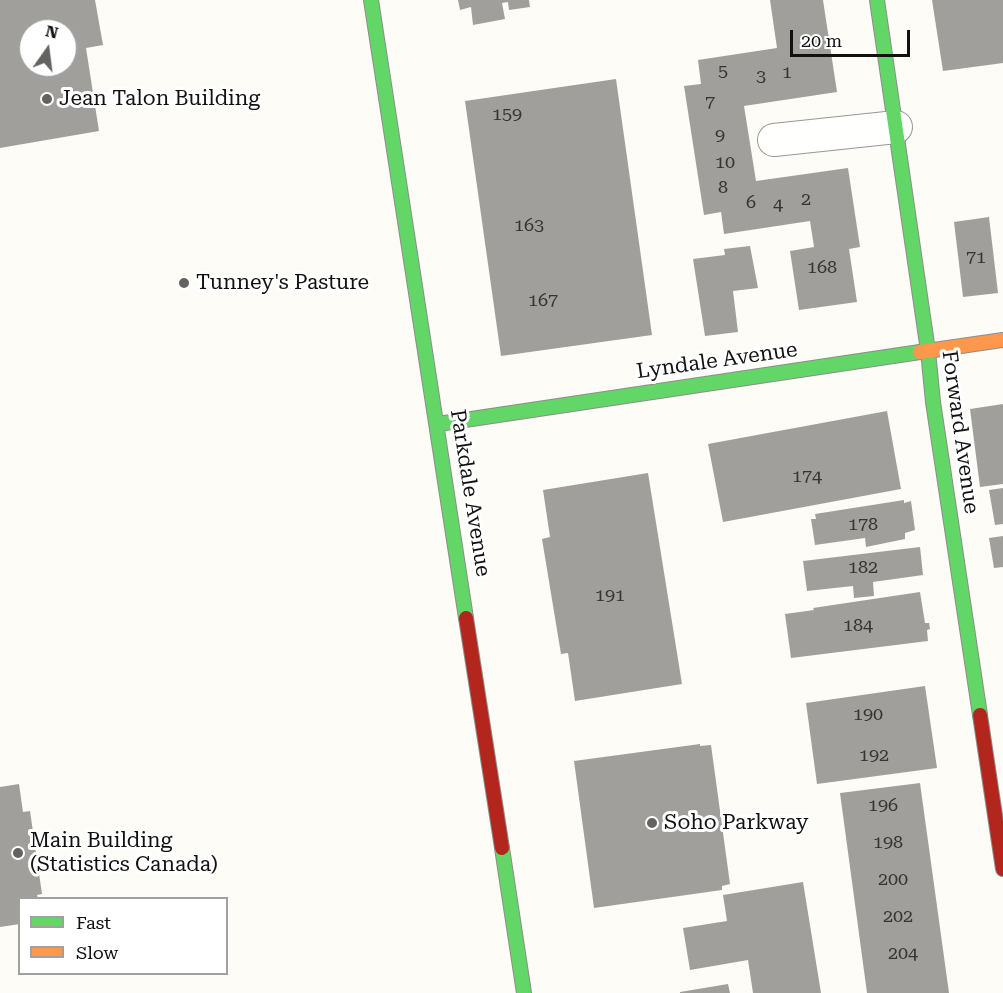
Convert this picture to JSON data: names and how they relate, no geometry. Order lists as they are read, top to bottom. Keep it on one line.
{"streets":{"street":["Lyndale Avenue","Forward Avenue","Parkdale Avenue"]},"crossings":[["Lyndale Avenue","Forward Avenue"],["Lyndale Avenue","Parkdale Avenue"]],"places":["Jean Talon Building","Tunney's Pasture","Soho Parkway","Main Building (Statistics Canada)"],"house_numbers":["5","1","3","7","159","9","10","8","2","6","4","163","71","168","167","174","178","182","191","184","190","192","196","198","200","202","204"],"legend":["Fast","Slow"],"scale_bar":"20 m","north":"top"}
